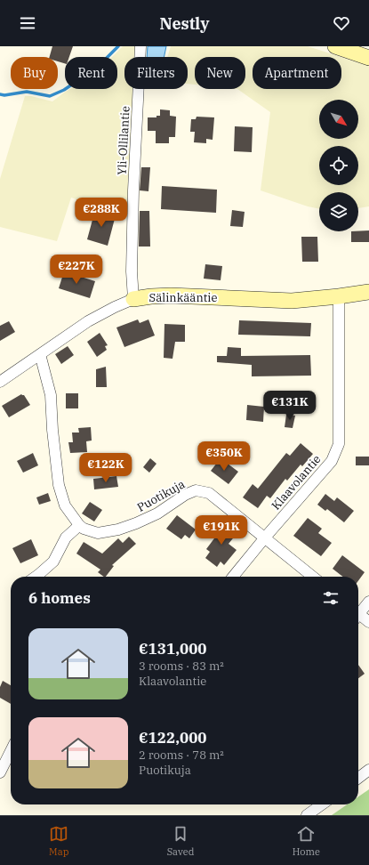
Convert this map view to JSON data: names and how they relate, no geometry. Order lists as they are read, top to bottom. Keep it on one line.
{"streets":{"street":["Yli-Ollilantie","Sälinkääntie","Klaavolantie","Puotikuja"]},"crossings":[["Yli-Ollilantie","Sälinkääntie"],["Sälinkääntie","Klaavolantie"],["Sälinkääntie","Puotikuja"],["Klaavolantie","Puotikuja"]],"north":"bottom right","page":{"header":"Nestly","chip":["Buy","Rent","Filters","New","Apartment"],"price":["€288K","€227K","€131K","€350K","€122K","€191K"],"heading":"6 homes","list":[{"name":"€131,000","note":"3 rooms · 83 m² · Klaavolantie"},{"name":"€122,000","note":"2 rooms · 78 m² · Puotikuja"}],"tabs":["Map","Saved","Home"]}}
